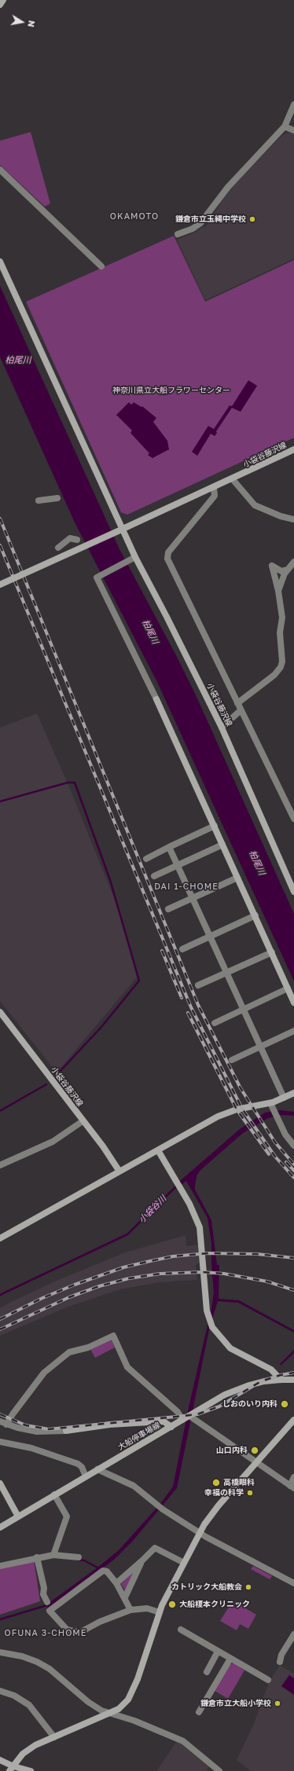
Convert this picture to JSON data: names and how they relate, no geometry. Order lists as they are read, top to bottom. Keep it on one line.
{"streets":{"main road":["小袋谷藤沢線","大船停車場線"]},"districts":["OKAMOTO","DAI 1-CHOME","OFUNA 3-CHOME"],"water":["柏尾川","小袋谷川"],"parks":["神奈川県立大船フラワーセンター"],"places":["鎌倉市立玉縄中学校","しおのいり内科","山口内科","高橋眼科","幸福の科学","カトリック大船教会","大船榎本クリニック","鎌倉市立大船小学校"],"north":"right"}
